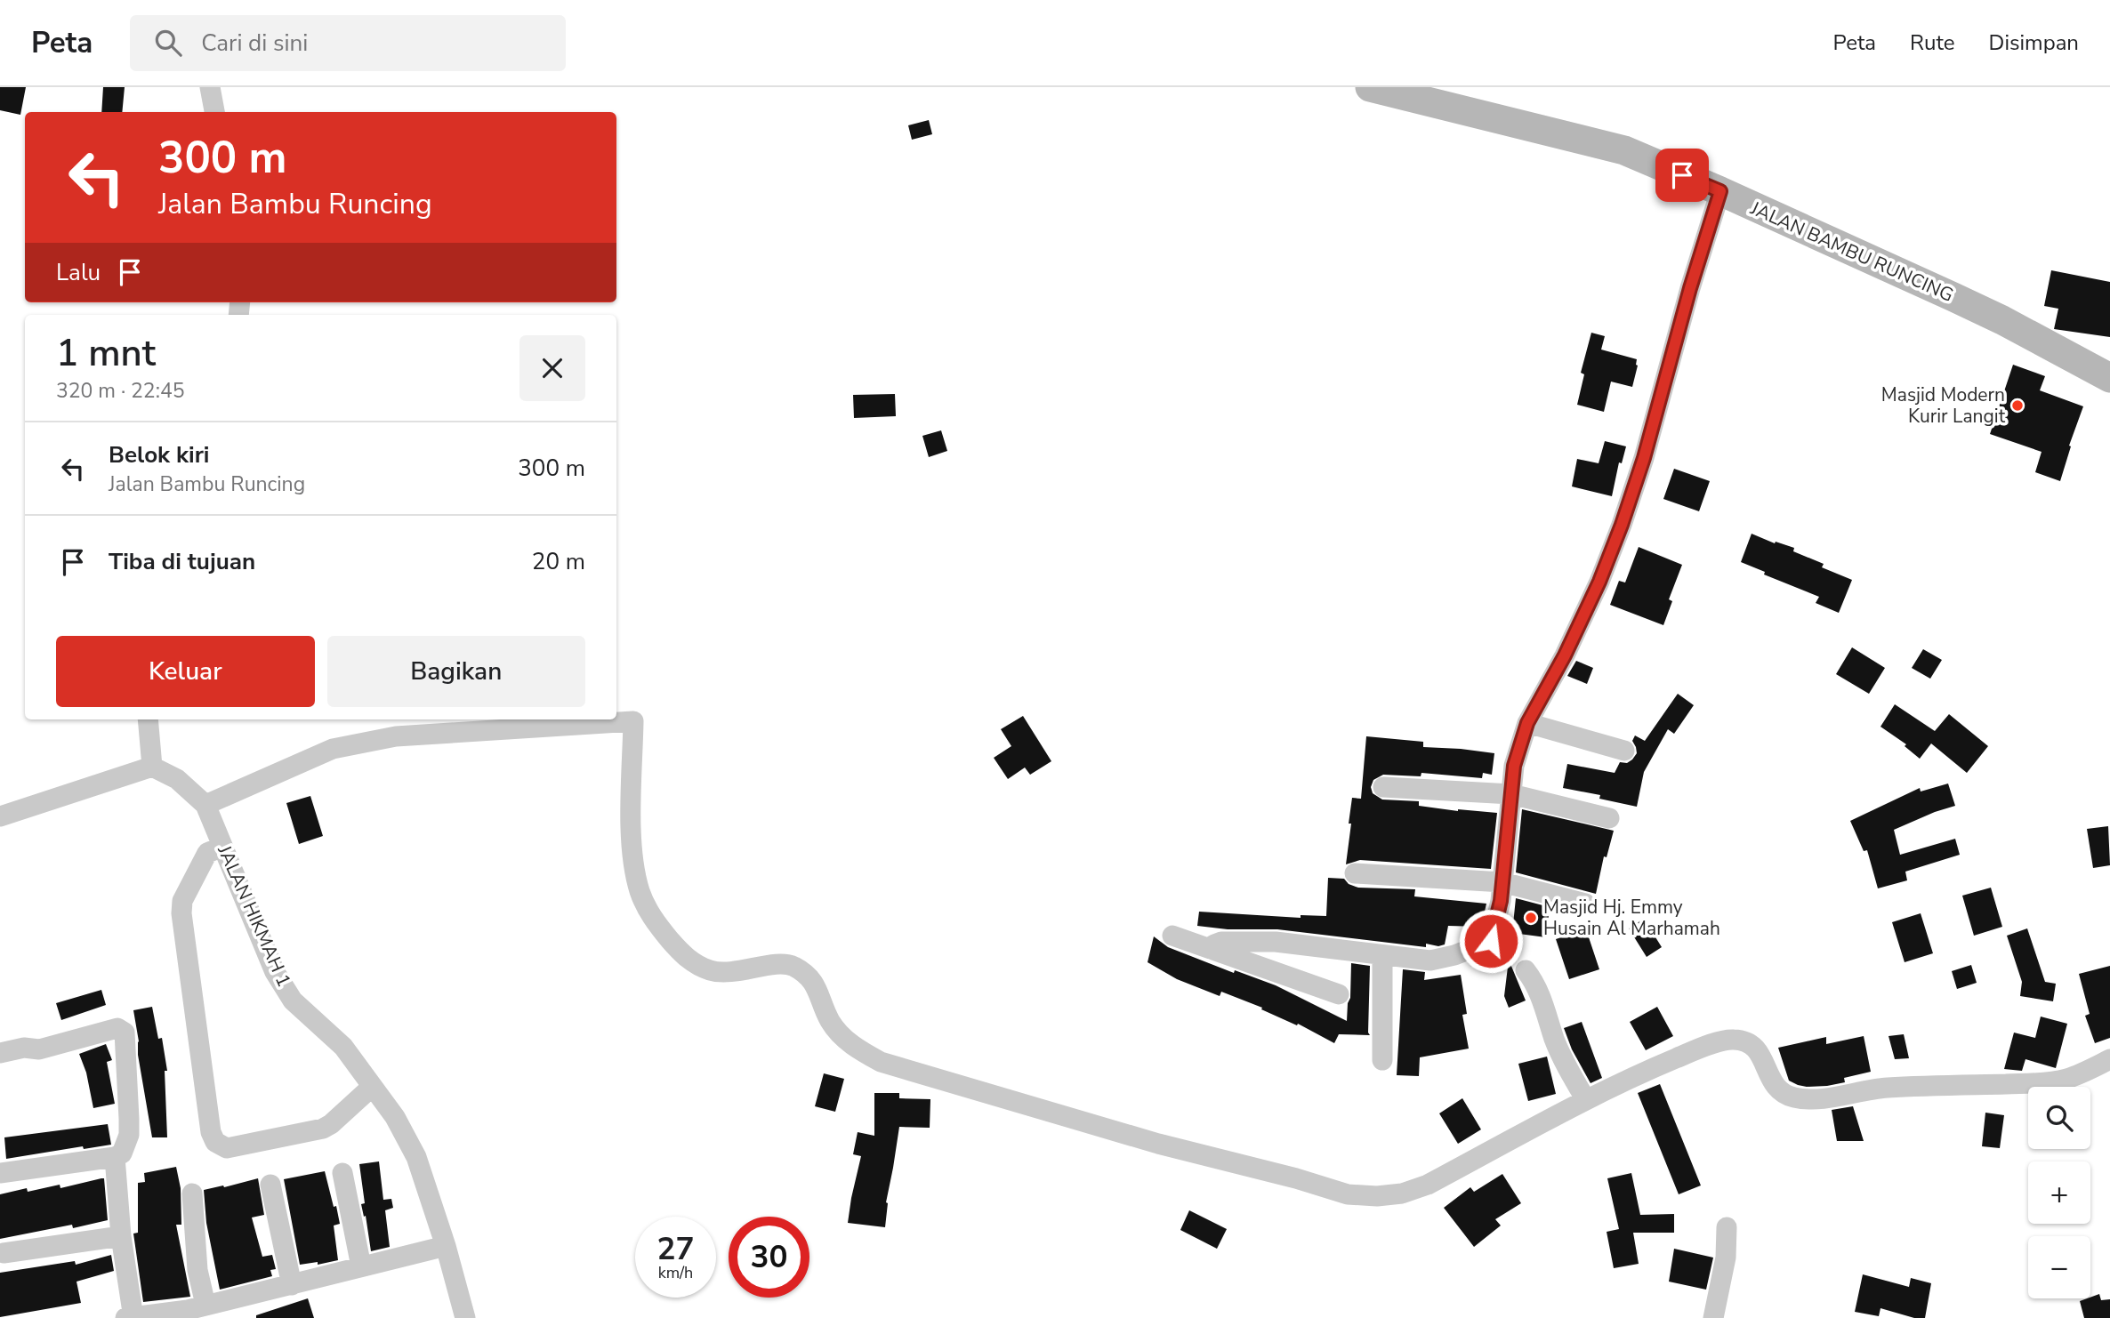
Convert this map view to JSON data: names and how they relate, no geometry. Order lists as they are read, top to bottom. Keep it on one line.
{"streets":{"street":["JALAN BAMBU RUNCING","JALAN HIKMAH 1"]},"places":["Masjid Modern Kurir Langit","Masjid Hj. Emmy Husain Al Marhamah"],"page":{"header":"Peta","search":"Cari di sini","nav":["Peta","Rute","Disimpan"],"turn":["300 m","Jalan Bambu Runcing"],"then":"Lalu","heading":["1 mnt","320 m · 22:45"],"list":[{"name":"Belok kiri","note":"Jalan Bambu Runcing","value":"300 m"},{"name":"Tiba di tujuan","value":"20 m"}],"buttons":["Keluar","Bagikan"],"map_buttons":["+","−"],"speed":"27 km/h","limit":"30"}}
